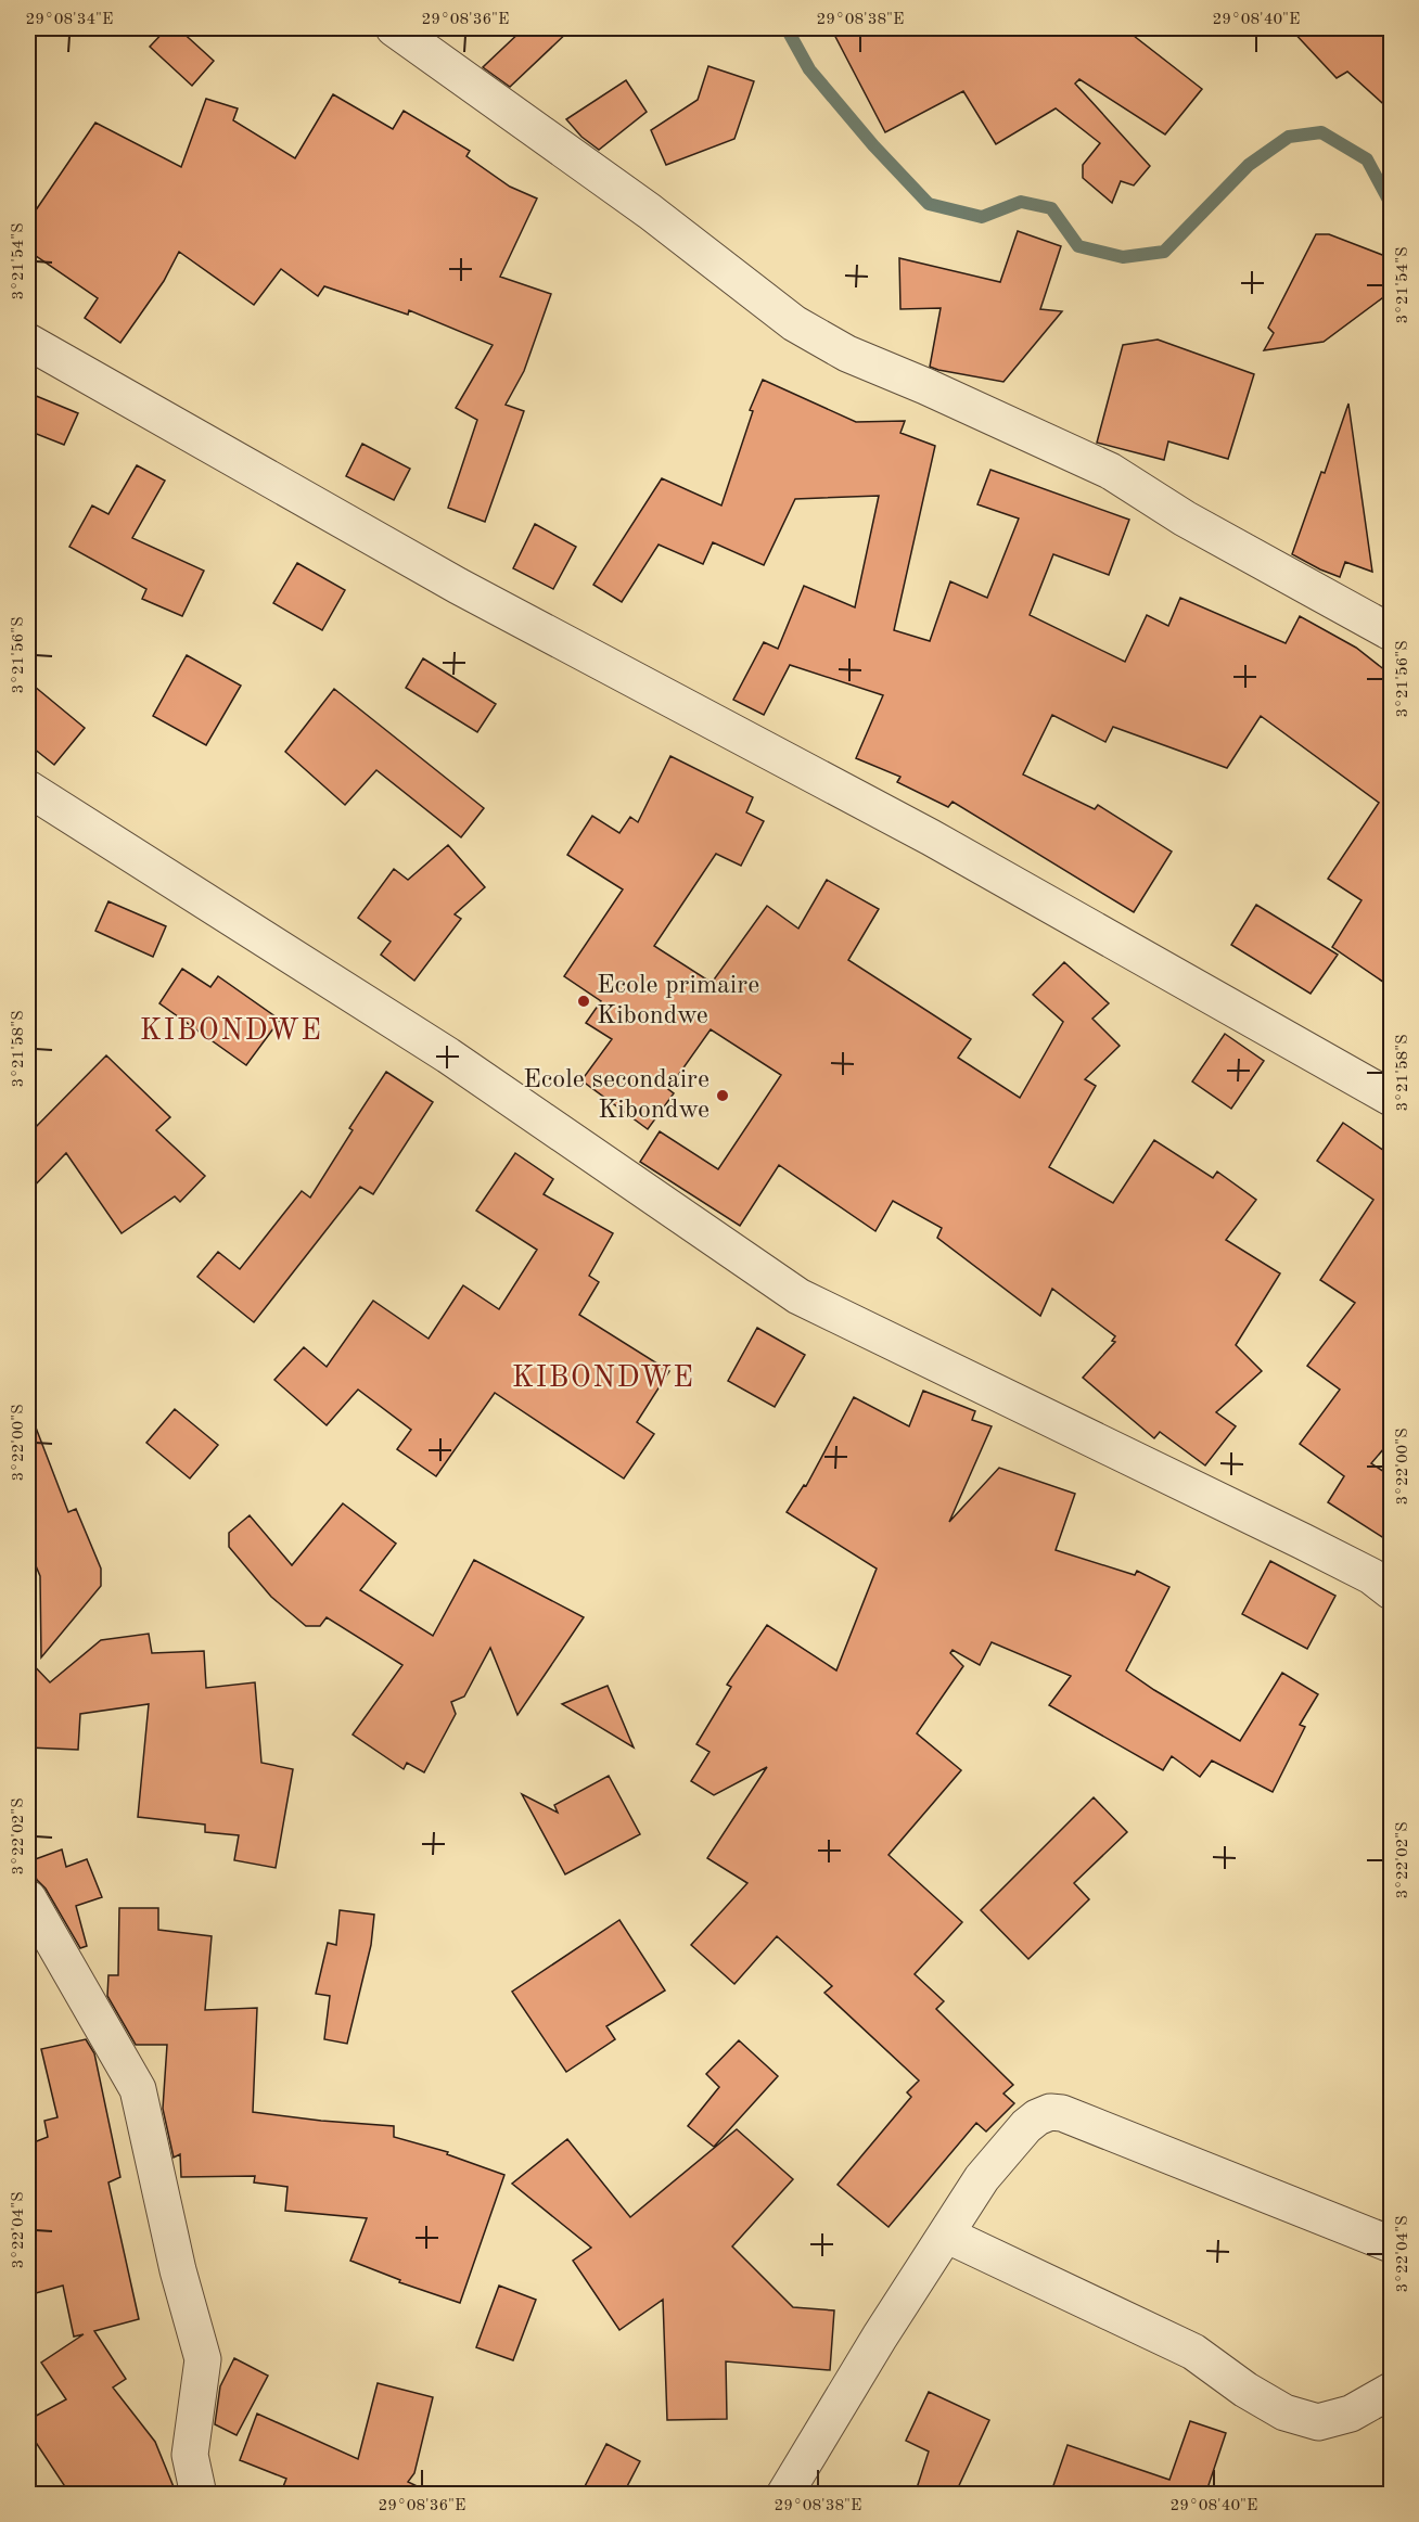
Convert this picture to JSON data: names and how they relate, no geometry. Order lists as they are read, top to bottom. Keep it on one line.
{"districts":["KIBONDWE","KIBONDWE"],"places":["Ecole primaire Kibondwe","Ecole secondaire Kibondwe"],"coordinates":["29°08'34\"E","29°08'36\"E","29°08'38\"E","29°08'40\"E","3°21'54\"S","3°21'56\"S","3°21'58\"S","3°22'00\"S","3°22'02\"S","3°22'04\"S"]}
